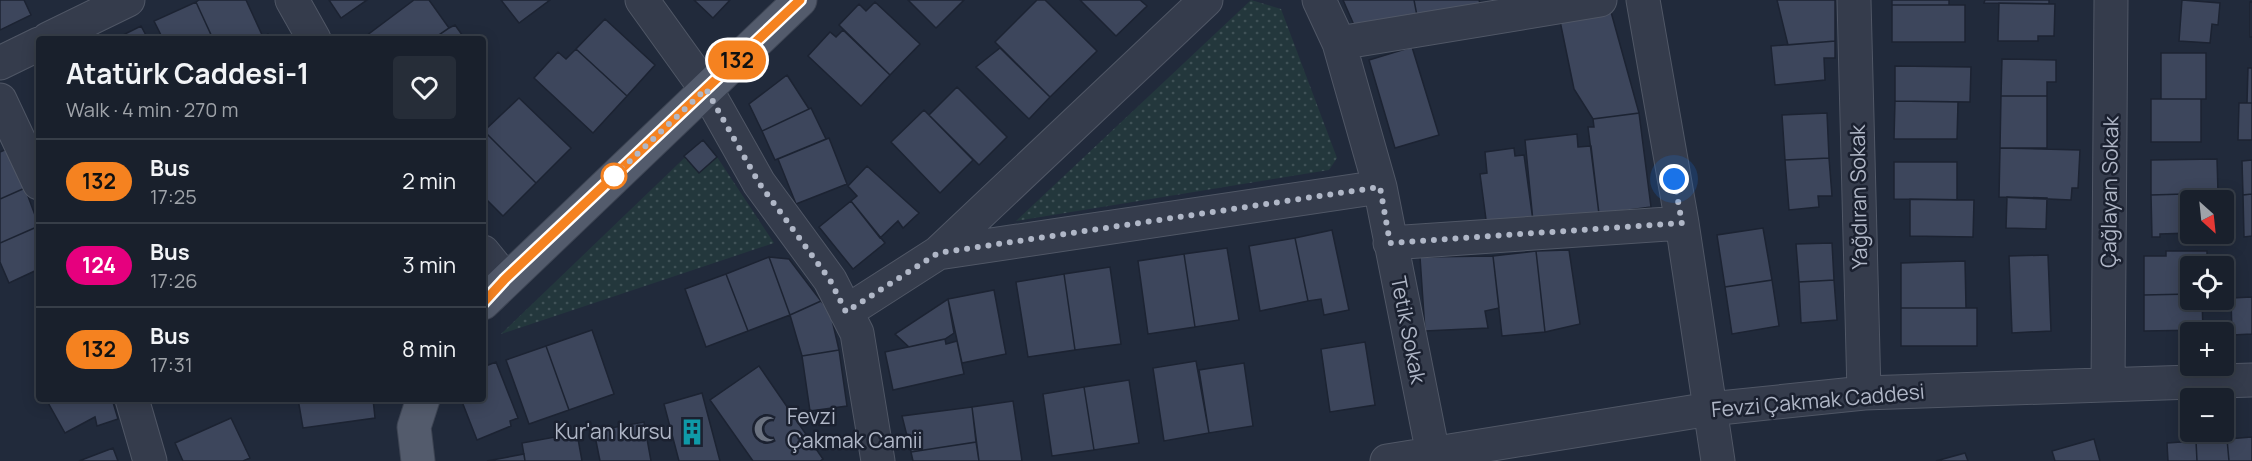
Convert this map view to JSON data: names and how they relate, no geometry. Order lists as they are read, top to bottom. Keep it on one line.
{"streets":{"street":["Çağlayan Sokak","Yağdıran Sokak","Tetik Sokak","Fevzi Çakmak Caddesi"]},"crossings":[["Çağlayan Sokak","Fevzi Çakmak Caddesi"],["Yağdıran Sokak","Fevzi Çakmak Caddesi"],["Tetik Sokak","Fevzi Çakmak Caddesi"]],"places":{"mosque":["Fevzi Çakmak Camii"],"building":["Kur'an kursu"]},"lines":["bus line 132"],"north":"bottom right","page":{"on_map":"132","heading":["Atatürk Caddesi-1","Walk · 4 min · 270 m"],"list":[{"mark":"132","name":"Bus","note":"17:25","value":"2 min"},{"mark":"124","name":"Bus","note":"17:26","value":"3 min"},{"mark":"132","name":"Bus","note":"17:31","value":"8 min"}],"map_buttons":["+","−"]}}
